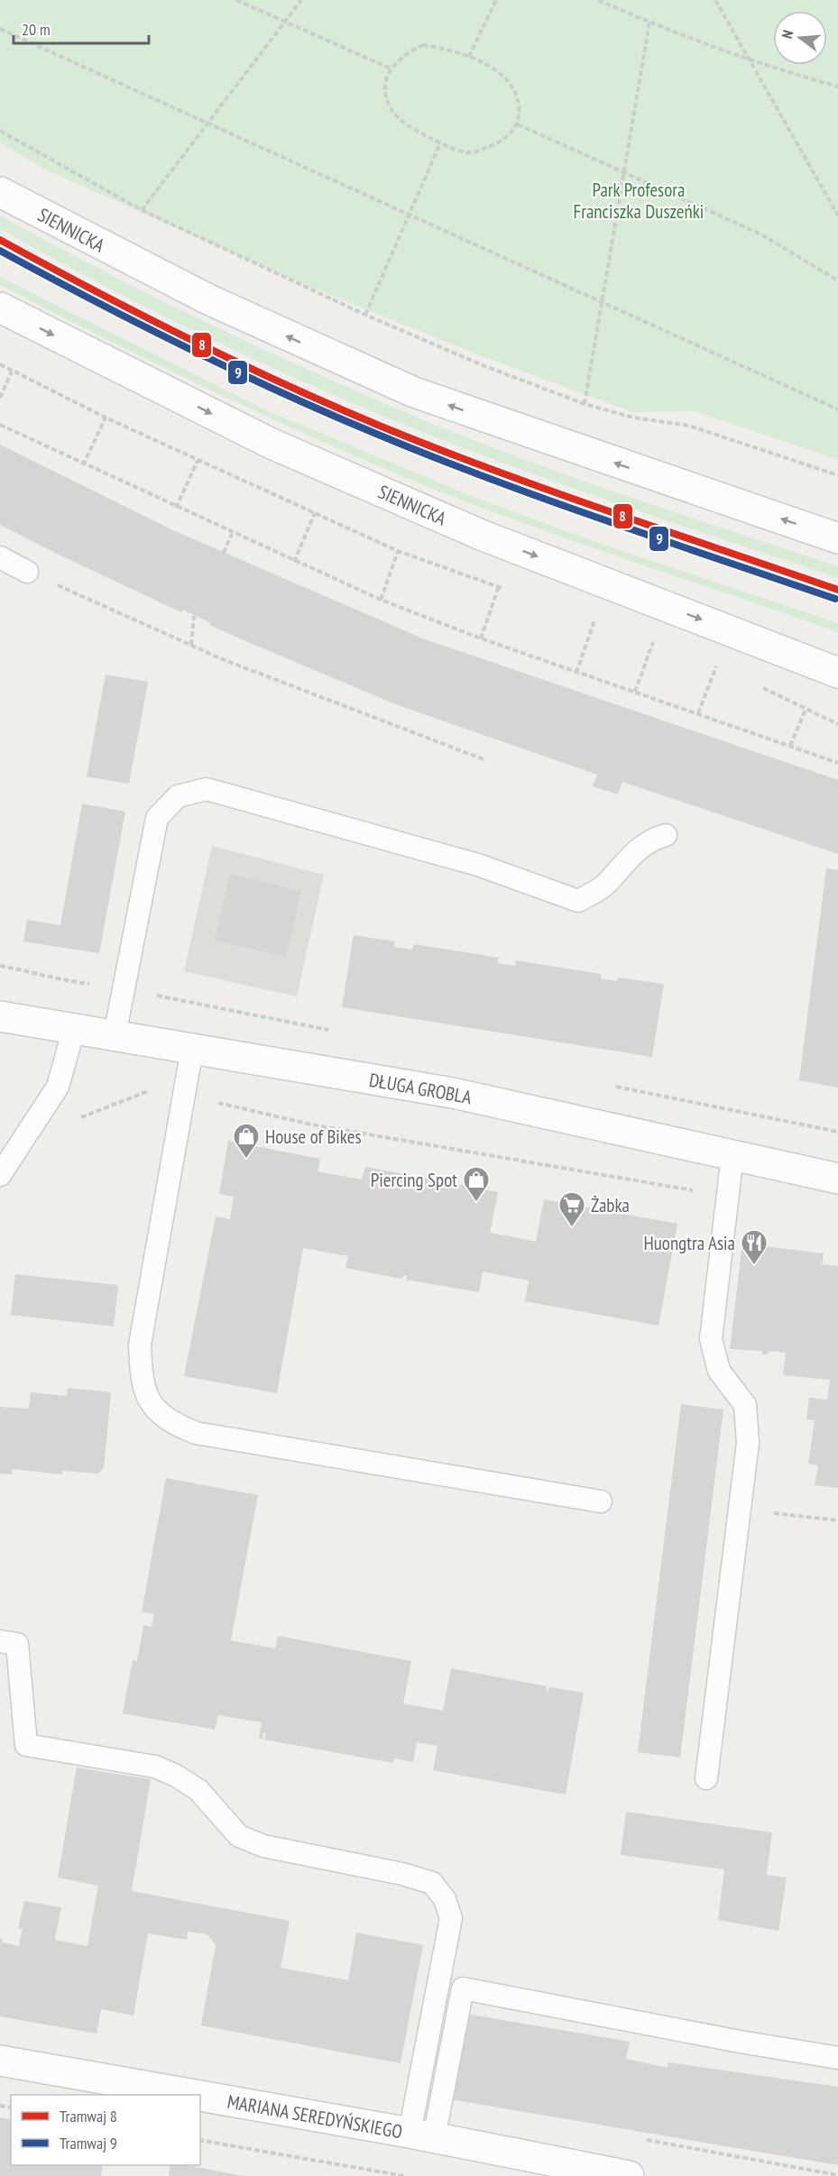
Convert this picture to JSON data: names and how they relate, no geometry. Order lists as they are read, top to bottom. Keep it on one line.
{"streets":{"street":["SIENNICKA","DŁUGA GROBLA","MARIANA SEREDYŃSKIEGO"]},"parks":["Park Profesora Franciszka Duszeńki"],"places":{"shop":["House of Bikes","Piercing Spot"],"supermarket":["Żabka"],"restaurant":["Huongtra Asia"]},"lines":["tram line 8","tram line 9"],"legend":["Tramwaj 8","Tramwaj 9"],"scale_bar":"20 m","north":"left"}
